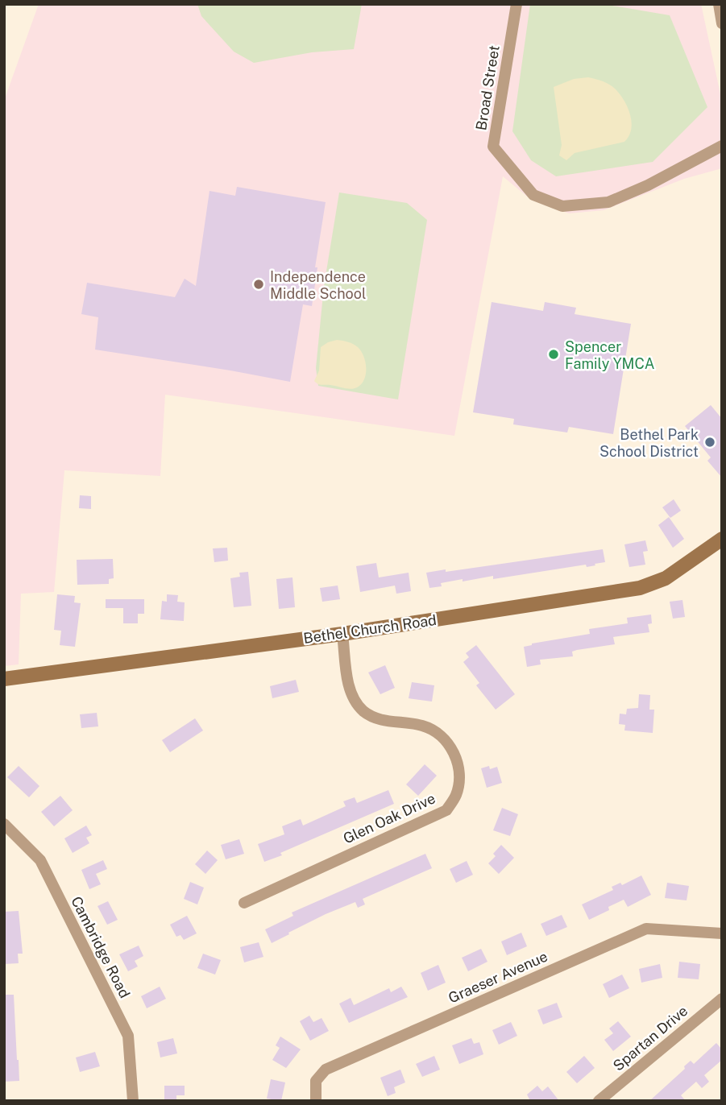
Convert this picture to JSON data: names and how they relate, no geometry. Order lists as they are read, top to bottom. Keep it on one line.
{"streets":{"street":["Broad Street","Bethel Church Road","Glen Oak Drive","Cambridge Road","Graeser Avenue","Spartan Drive"]},"crossings":[["Bethel Church Road","Glen Oak Drive"]],"places":["Independence Middle School","Spencer Family YMCA","Bethel Park School District"]}
